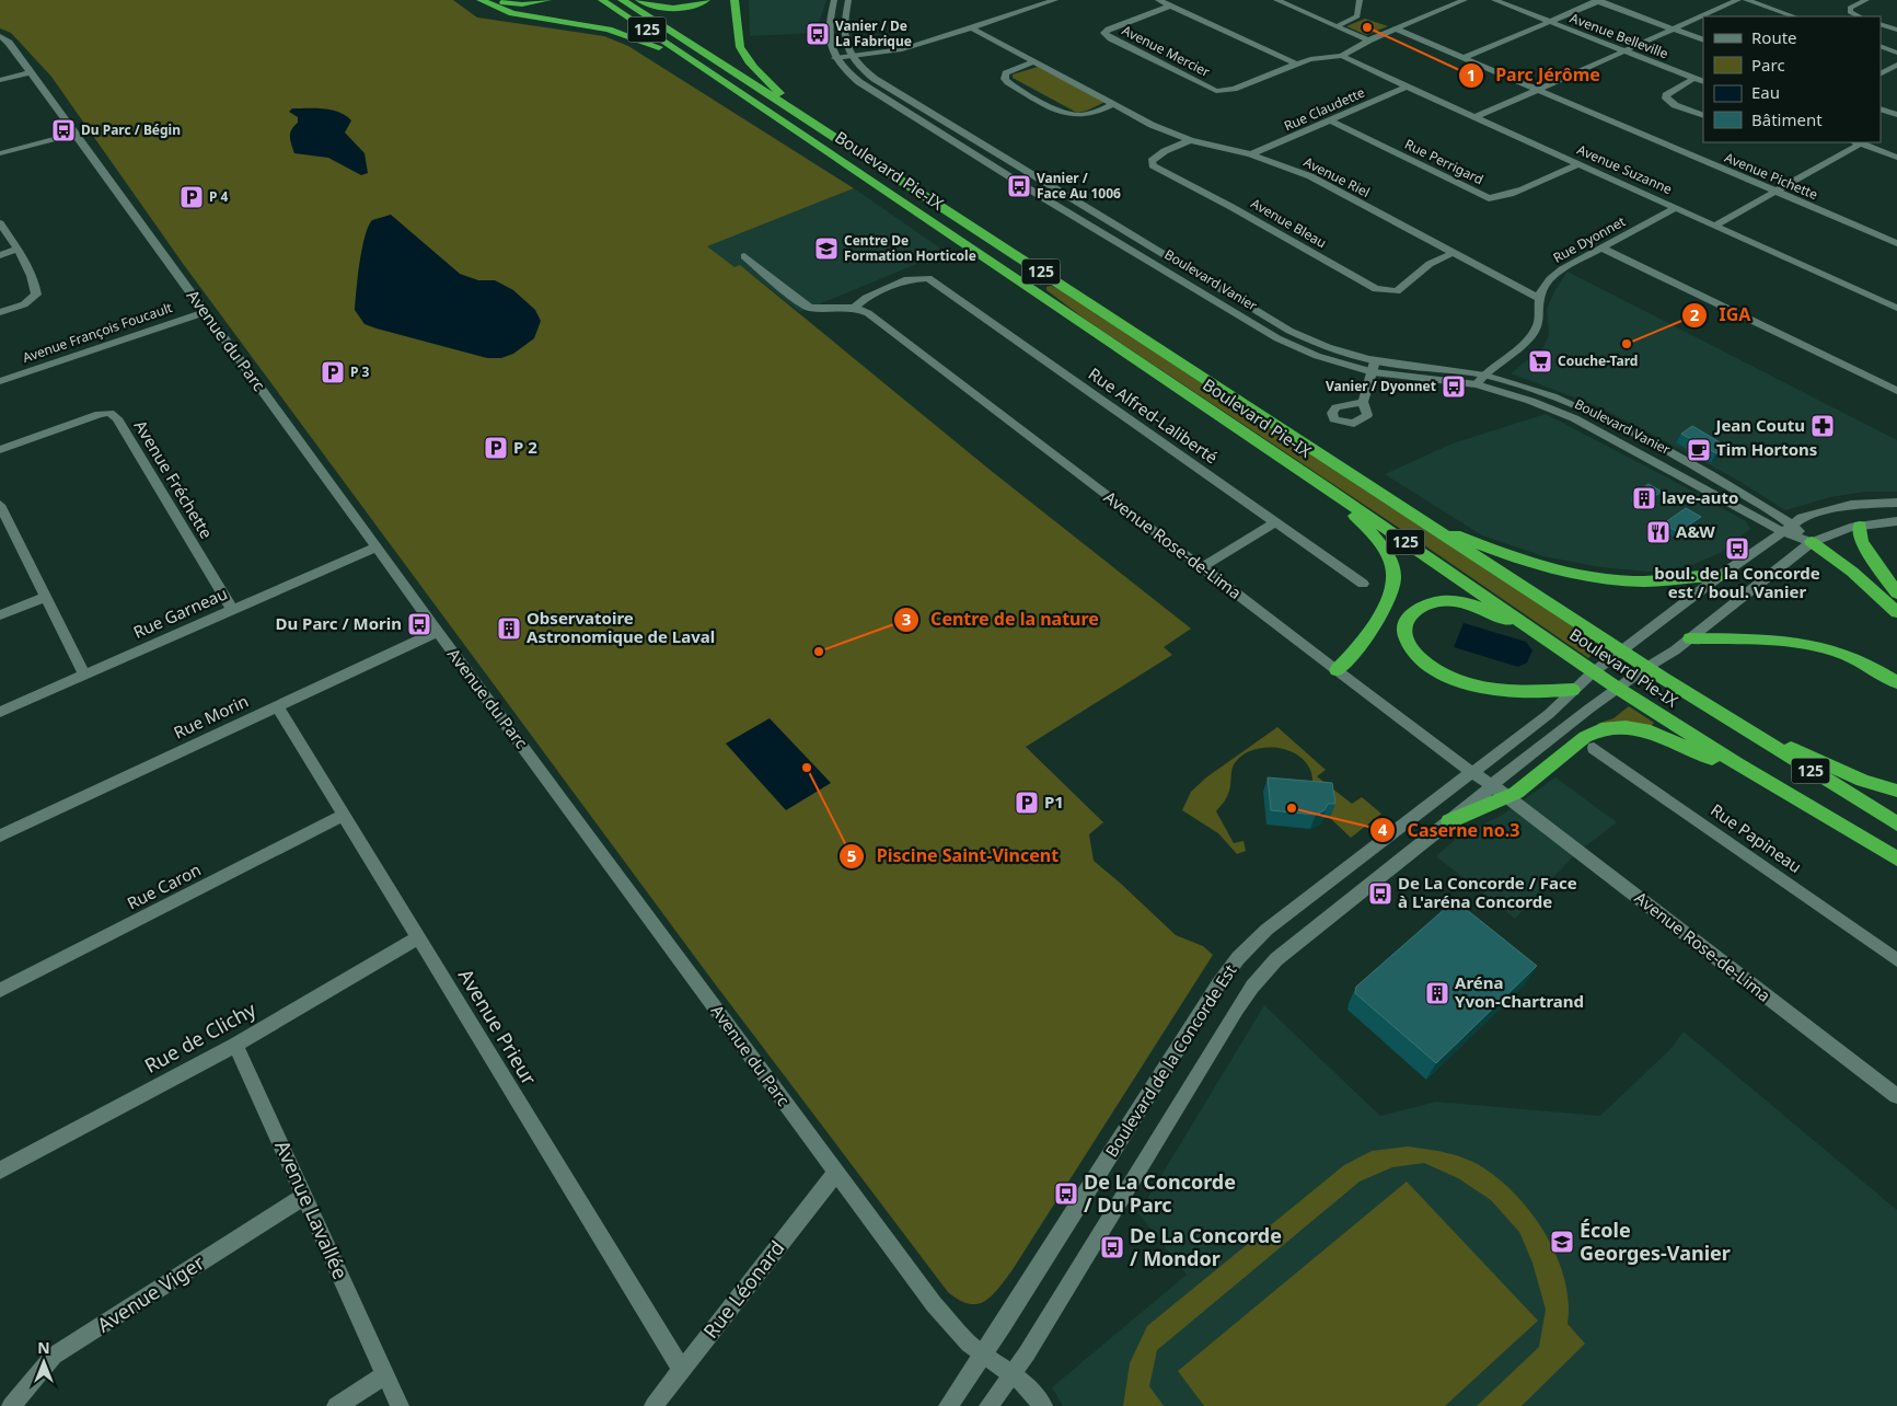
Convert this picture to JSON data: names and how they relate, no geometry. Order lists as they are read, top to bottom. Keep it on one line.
{"streets":{"highway":["125","Boulevard Pie-IX"],"street":["Avenue Belleville","Avenue Mercier","Rue Claudette","Rue Perrigard","Avenue Suzanne","Avenue Pichette","Avenue Riel","Avenue Bleau","Rue Dyonnet","Boulevard Vanier","Avenue François Foucault","Avenue du Parc","Rue Alfred-Laliberté","Avenue Fréchette","Avenue Rose-de-Lima","Rue Garneau","Rue Morin","Rue Papineau","Rue Caron","Avenue Prieur","Rue de Clichy","Boulevard de la Concorde Est","Avenue Lavallée","Rue Léonard","Avenue Viger"]},"crossings":[["Rue Claudette","Rue Perrigard"],["Rue Claudette","Avenue Suzanne"],["Rue Claudette","Avenue Riel"],["Rue Perrigard","Avenue Suzanne"],["Avenue Suzanne","Rue Dyonnet"],["Avenue Riel","Avenue Bleau"],["Avenue Riel","Rue Dyonnet"],["Boulevard Vanier","Boulevard de la Concorde Est"],["Avenue François Foucault","Avenue du Parc"],["Avenue du Parc","Rue Garneau"],["Avenue du Parc","Rue Morin"],["Avenue du Parc","Boulevard de la Concorde Est"],["Avenue du Parc","Rue Léonard"],["Rue Alfred-Laliberté","Avenue Rose-de-Lima"],["Avenue Fréchette","Rue Garneau"],["Avenue Rose-de-Lima","Boulevard de la Concorde Est"],["Rue Morin","Avenue Prieur"],["Rue Caron","Avenue Prieur"],["Avenue Prieur","Rue de Clichy"],["Avenue Prieur","Rue Léonard"],["Rue de Clichy","Avenue Lavallée"],["Avenue Lavallée","Avenue Viger"]],"places":{"other":["Parc Jérôme","IGA","Centre de la nature","Piscine Saint-Vincent","Caserne no.3"],"bus stop":["Vanier / De La Fabrique","Du Parc / Bégin","Vanier / Face Au 1006","Vanier / Dyonnet","boul. de la Concorde est / boul. Vanier","Du Parc / Morin","De La Concorde / Face à L'aréna Concorde","De La Concorde / Du Parc","De La Concorde / Mondor"],"parking":["P 4","P 3","P 2","P1"],"school or university":["Centre De Formation Horticole","École Georges-Vanier"],"supermarket":["Couche-Tard"],"pharmacy":["Jean Coutu"],"cafe":["Tim Hortons"],"building":["lave-auto","Observatoire Astronomique de Laval","Aréna Yvon-Chartrand"],"restaurant":["A&W"]},"legend":["Route","Parc","Eau","Bâtiment"],"north":"top"}
